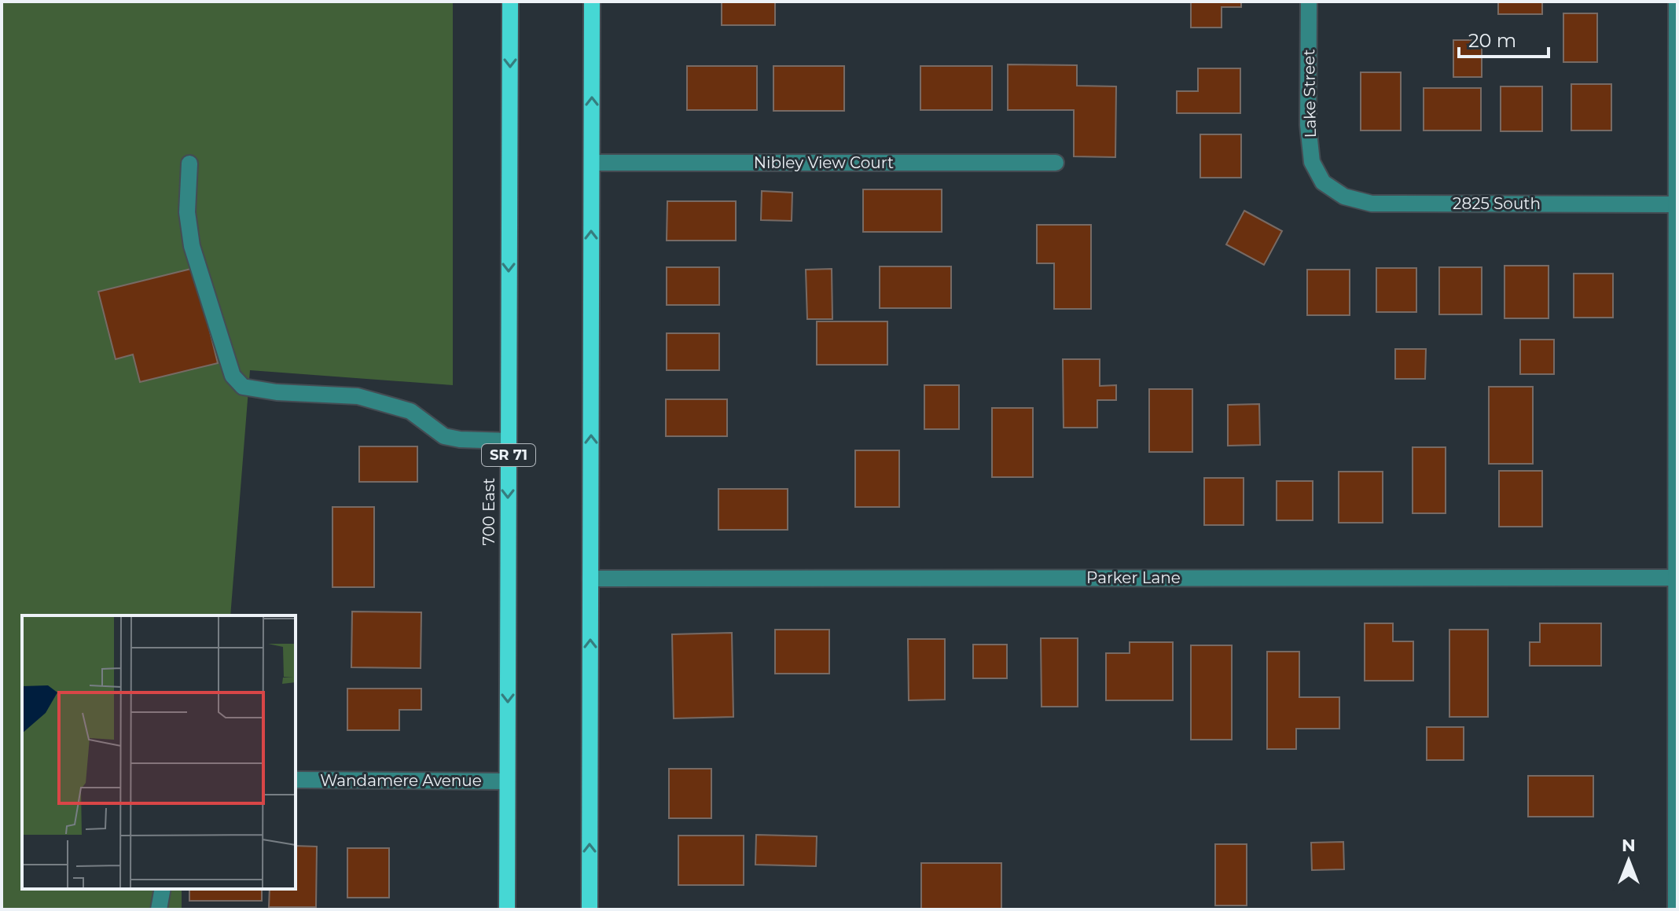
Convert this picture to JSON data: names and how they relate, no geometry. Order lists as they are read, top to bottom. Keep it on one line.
{"streets":{"main road":["SR 71","700 East"],"street":["Lake Street","Nibley View Court","2825 South","Parker Lane","Wandamere Avenue"]},"crossings":[["Lake Street","2825 South"],["700 East","Wandamere Avenue"]],"scale_bar":"20 m","north":"top"}
